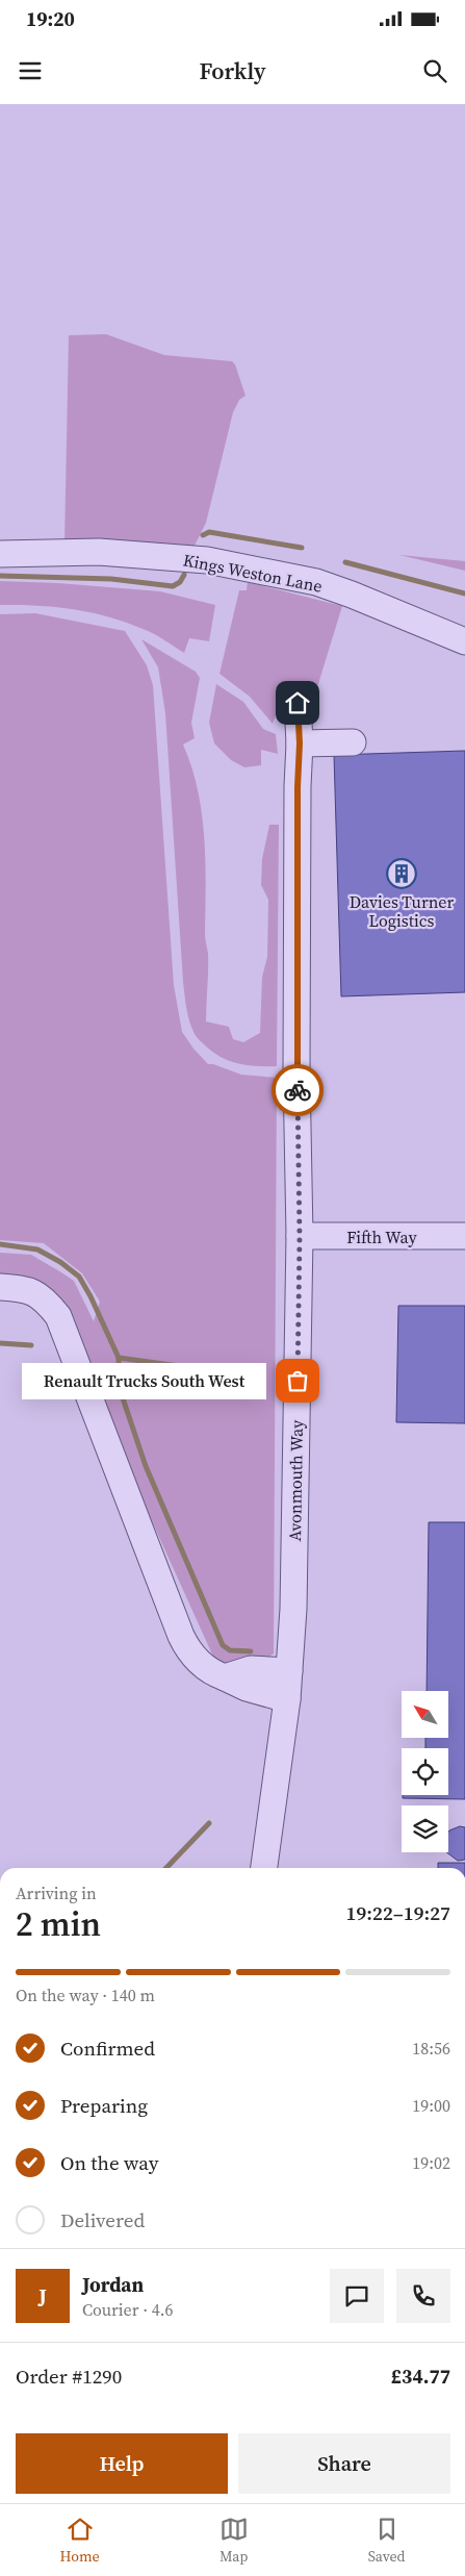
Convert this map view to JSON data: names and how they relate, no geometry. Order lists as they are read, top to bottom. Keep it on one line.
{"streets":{"street":["Kings Weston Lane","Fifth Way","Avonmouth Way"]},"crossings":[["Fifth Way","Avonmouth Way"]],"places":{"building":["Davies Turner Logistics"],"other":["Renault Trucks South West"]},"north":"top left","page":{"status":"19:20","header":"Forkly","bubble":"Renault Trucks South West","heading":["2 min","Arriving in","19:22–19:27"],"panel":["Jordan","Courier · 4.6","Order #1290","£34.77"],"bar":"On the way · 140 m","list":[["Confirmed","18:56"],["Preparing","19:00"],["On the way","19:02"],"Delivered"],"round":"J","buttons":["Help","Share"],"tabs":["Home","Map","Saved"]}}
